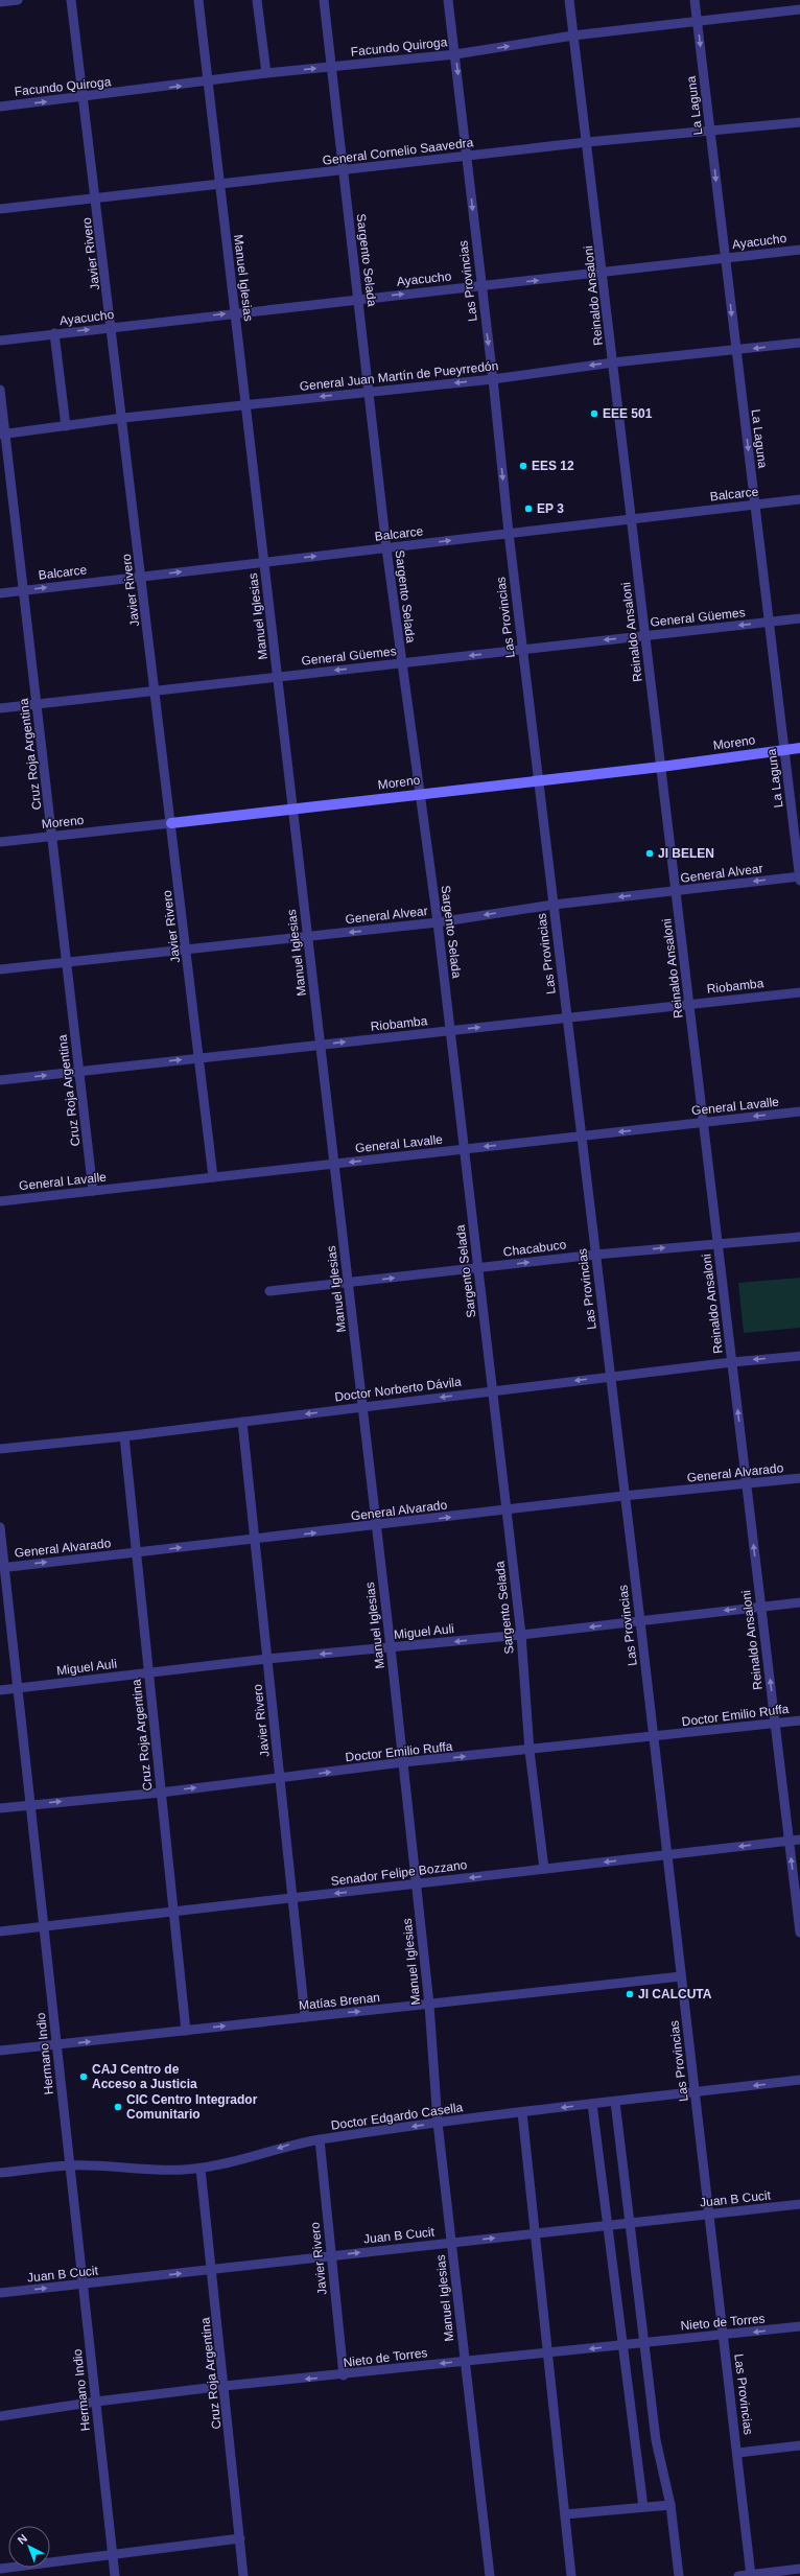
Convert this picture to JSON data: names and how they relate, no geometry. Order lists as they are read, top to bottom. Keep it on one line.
{"streets":{"street":["Facundo Quiroga","La Laguna","General Cornelio Saavedra","Ayacucho","Javier Rivero","Sargento Selada","Manuel Iglesias","Las Provincias","Reinaldo Ansaloni","General Juan Martín de Pueyrredón","Balcarce","General Güemes","Moreno","Cruz Roja Argentina","General Alvear","Riobamba","General Lavalle","Chacabuco","Doctor Norberto Dávila","General Alvarado","Miguel Auli","Doctor Emilio Ruffa","Senador Felipe Bozzano","Matías Brenan","Hermano Indio","Doctor Edgardo Casella","Juan B Cucit","Nieto de Torres"]},"crossings":[["Facundo Quiroga","La Laguna"],["Facundo Quiroga","Javier Rivero"],["Facundo Quiroga","Sargento Selada"],["Facundo Quiroga","Manuel Iglesias"],["Facundo Quiroga","Las Provincias"],["Facundo Quiroga","Reinaldo Ansaloni"],["La Laguna","General Cornelio Saavedra"],["La Laguna","Ayacucho"],["La Laguna","General Juan Martín de Pueyrredón"],["La Laguna","Balcarce"],["La Laguna","General Güemes"],["La Laguna","Moreno"],["La Laguna","General Alvear"],["General Cornelio Saavedra","Javier Rivero"],["General Cornelio Saavedra","Sargento Selada"],["General Cornelio Saavedra","Manuel Iglesias"],["General Cornelio Saavedra","Las Provincias"],["General Cornelio Saavedra","Reinaldo Ansaloni"],["Ayacucho","Javier Rivero"],["Ayacucho","Sargento Selada"],["Ayacucho","Manuel Iglesias"],["Ayacucho","Las Provincias"],["Ayacucho","Reinaldo Ansaloni"],["Javier Rivero","General Juan Martín de Pueyrredón"],["Javier Rivero","Balcarce"],["Javier Rivero","General Güemes"],["Javier Rivero","Moreno"],["Javier Rivero","General Alvear"],["Javier Rivero","Riobamba"],["Javier Rivero","General Lavalle"],["Javier Rivero","Doctor Norberto Dávila"],["Javier Rivero","General Alvarado"],["Javier Rivero","Miguel Auli"],["Javier Rivero","Doctor Emilio Ruffa"],["Javier Rivero","Senador Felipe Bozzano"],["Javier Rivero","Matías Brenan"],["Javier Rivero","Doctor Edgardo Casella"],["Javier Rivero","Juan B Cucit"],["Javier Rivero","Nieto de Torres"],["Sargento Selada","General Juan Martín de Pueyrredón"],["Sargento Selada","Balcarce"],["Sargento Selada","General Güemes"],["Sargento Selada","Moreno"],["Sargento Selada","General Alvear"],["Sargento Selada","Riobamba"],["Sargento Selada","General Lavalle"],["Sargento Selada","Chacabuco"],["Sargento Selada","Doctor Norberto Dávila"],["Sargento Selada","General Alvarado"],["Sargento Selada","Miguel Auli"],["Sargento Selada","Doctor Emilio Ruffa"],["Sargento Selada","Senador Felipe Bozzano"],["Manuel Iglesias","General Juan Martín de Pueyrredón"],["Manuel Iglesias","Balcarce"],["Manuel Iglesias","General Güemes"],["Manuel Iglesias","Moreno"],["Manuel Iglesias","General Alvear"],["Manuel Iglesias","Riobamba"],["Manuel Iglesias","General Lavalle"],["Manuel Iglesias","Chacabuco"],["Manuel Iglesias","Doctor Norberto Dávila"],["Manuel Iglesias","General Alvarado"],["Manuel Iglesias","Miguel Auli"],["Manuel Iglesias","Doctor Emilio Ruffa"],["Manuel Iglesias","Senador Felipe Bozzano"],["Manuel Iglesias","Matías Brenan"],["Manuel Iglesias","Doctor Edgardo Casella"],["Manuel Iglesias","Juan B Cucit"],["Manuel Iglesias","Nieto de Torres"],["Las Provincias","General Juan Martín de Pueyrredón"],["Las Provincias","Balcarce"],["Las Provincias","General Güemes"],["Las Provincias","Moreno"],["Las Provincias","General Alvear"],["Las Provincias","Riobamba"],["Las Provincias","General Lavalle"],["Las Provincias","Chacabuco"],["Las Provincias","Doctor Norberto Dávila"],["Las Provincias","General Alvarado"],["Las Provincias","Miguel Auli"],["Las Provincias","Doctor Emilio Ruffa"],["Las Provincias","Senador Felipe Bozzano"],["Las Provincias","Matías Brenan"],["Las Provincias","Doctor Edgardo Casella"],["Las Provincias","Juan B Cucit"],["Las Provincias","Nieto de Torres"],["Reinaldo Ansaloni","General Juan Martín de Pueyrredón"],["Reinaldo Ansaloni","Balcarce"],["Reinaldo Ansaloni","General Güemes"],["Reinaldo Ansaloni","Moreno"],["Reinaldo Ansaloni","General Alvear"],["Reinaldo Ansaloni","Riobamba"],["Reinaldo Ansaloni","General Lavalle"],["Reinaldo Ansaloni","Chacabuco"],["Reinaldo Ansaloni","Doctor Norberto Dávila"],["Reinaldo Ansaloni","General Alvarado"],["Reinaldo Ansaloni","Miguel Auli"],["Reinaldo Ansaloni","Doctor Emilio Ruffa"],["Reinaldo Ansaloni","Senador Felipe Bozzano"],["General Juan Martín de Pueyrredón","Cruz Roja Argentina"],["Balcarce","Cruz Roja Argentina"],["General Güemes","Cruz Roja Argentina"],["Moreno","Cruz Roja Argentina"],["Cruz Roja Argentina","General Alvear"],["Cruz Roja Argentina","Riobamba"],["Cruz Roja Argentina","General Lavalle"],["Cruz Roja Argentina","Doctor Norberto Dávila"],["Cruz Roja Argentina","General Alvarado"],["Cruz Roja Argentina","Miguel Auli"],["Cruz Roja Argentina","Doctor Emilio Ruffa"],["Cruz Roja Argentina","Senador Felipe Bozzano"],["Cruz Roja Argentina","Matías Brenan"],["Cruz Roja Argentina","Doctor Edgardo Casella"],["Cruz Roja Argentina","Juan B Cucit"],["Cruz Roja Argentina","Nieto de Torres"],["General Alvarado","Hermano Indio"],["Miguel Auli","Hermano Indio"],["Doctor Emilio Ruffa","Hermano Indio"],["Senador Felipe Bozzano","Hermano Indio"],["Matías Brenan","Hermano Indio"],["Hermano Indio","Doctor Edgardo Casella"],["Hermano Indio","Juan B Cucit"],["Hermano Indio","Nieto de Torres"]],"one_way":["Facundo Quiroga","La Laguna","Ayacucho","General Juan Martín de Pueyrredón","Balcarce","General Güemes","General Alvear","Riobamba","General Lavalle","Chacabuco","Doctor Norberto Dávila","General Alvarado","Miguel Auli","Doctor Emilio Ruffa","Senador Felipe Bozzano","Matías Brenan","Doctor Edgardo Casella","Juan B Cucit","Nieto de Torres"],"places":["EEE 501","EES 12","EP 3","JI BELEN","JI CALCUTA","CAJ Centro de Acceso a Justicia","CIC Centro Integrador Comunitario"],"north":"top left"}
